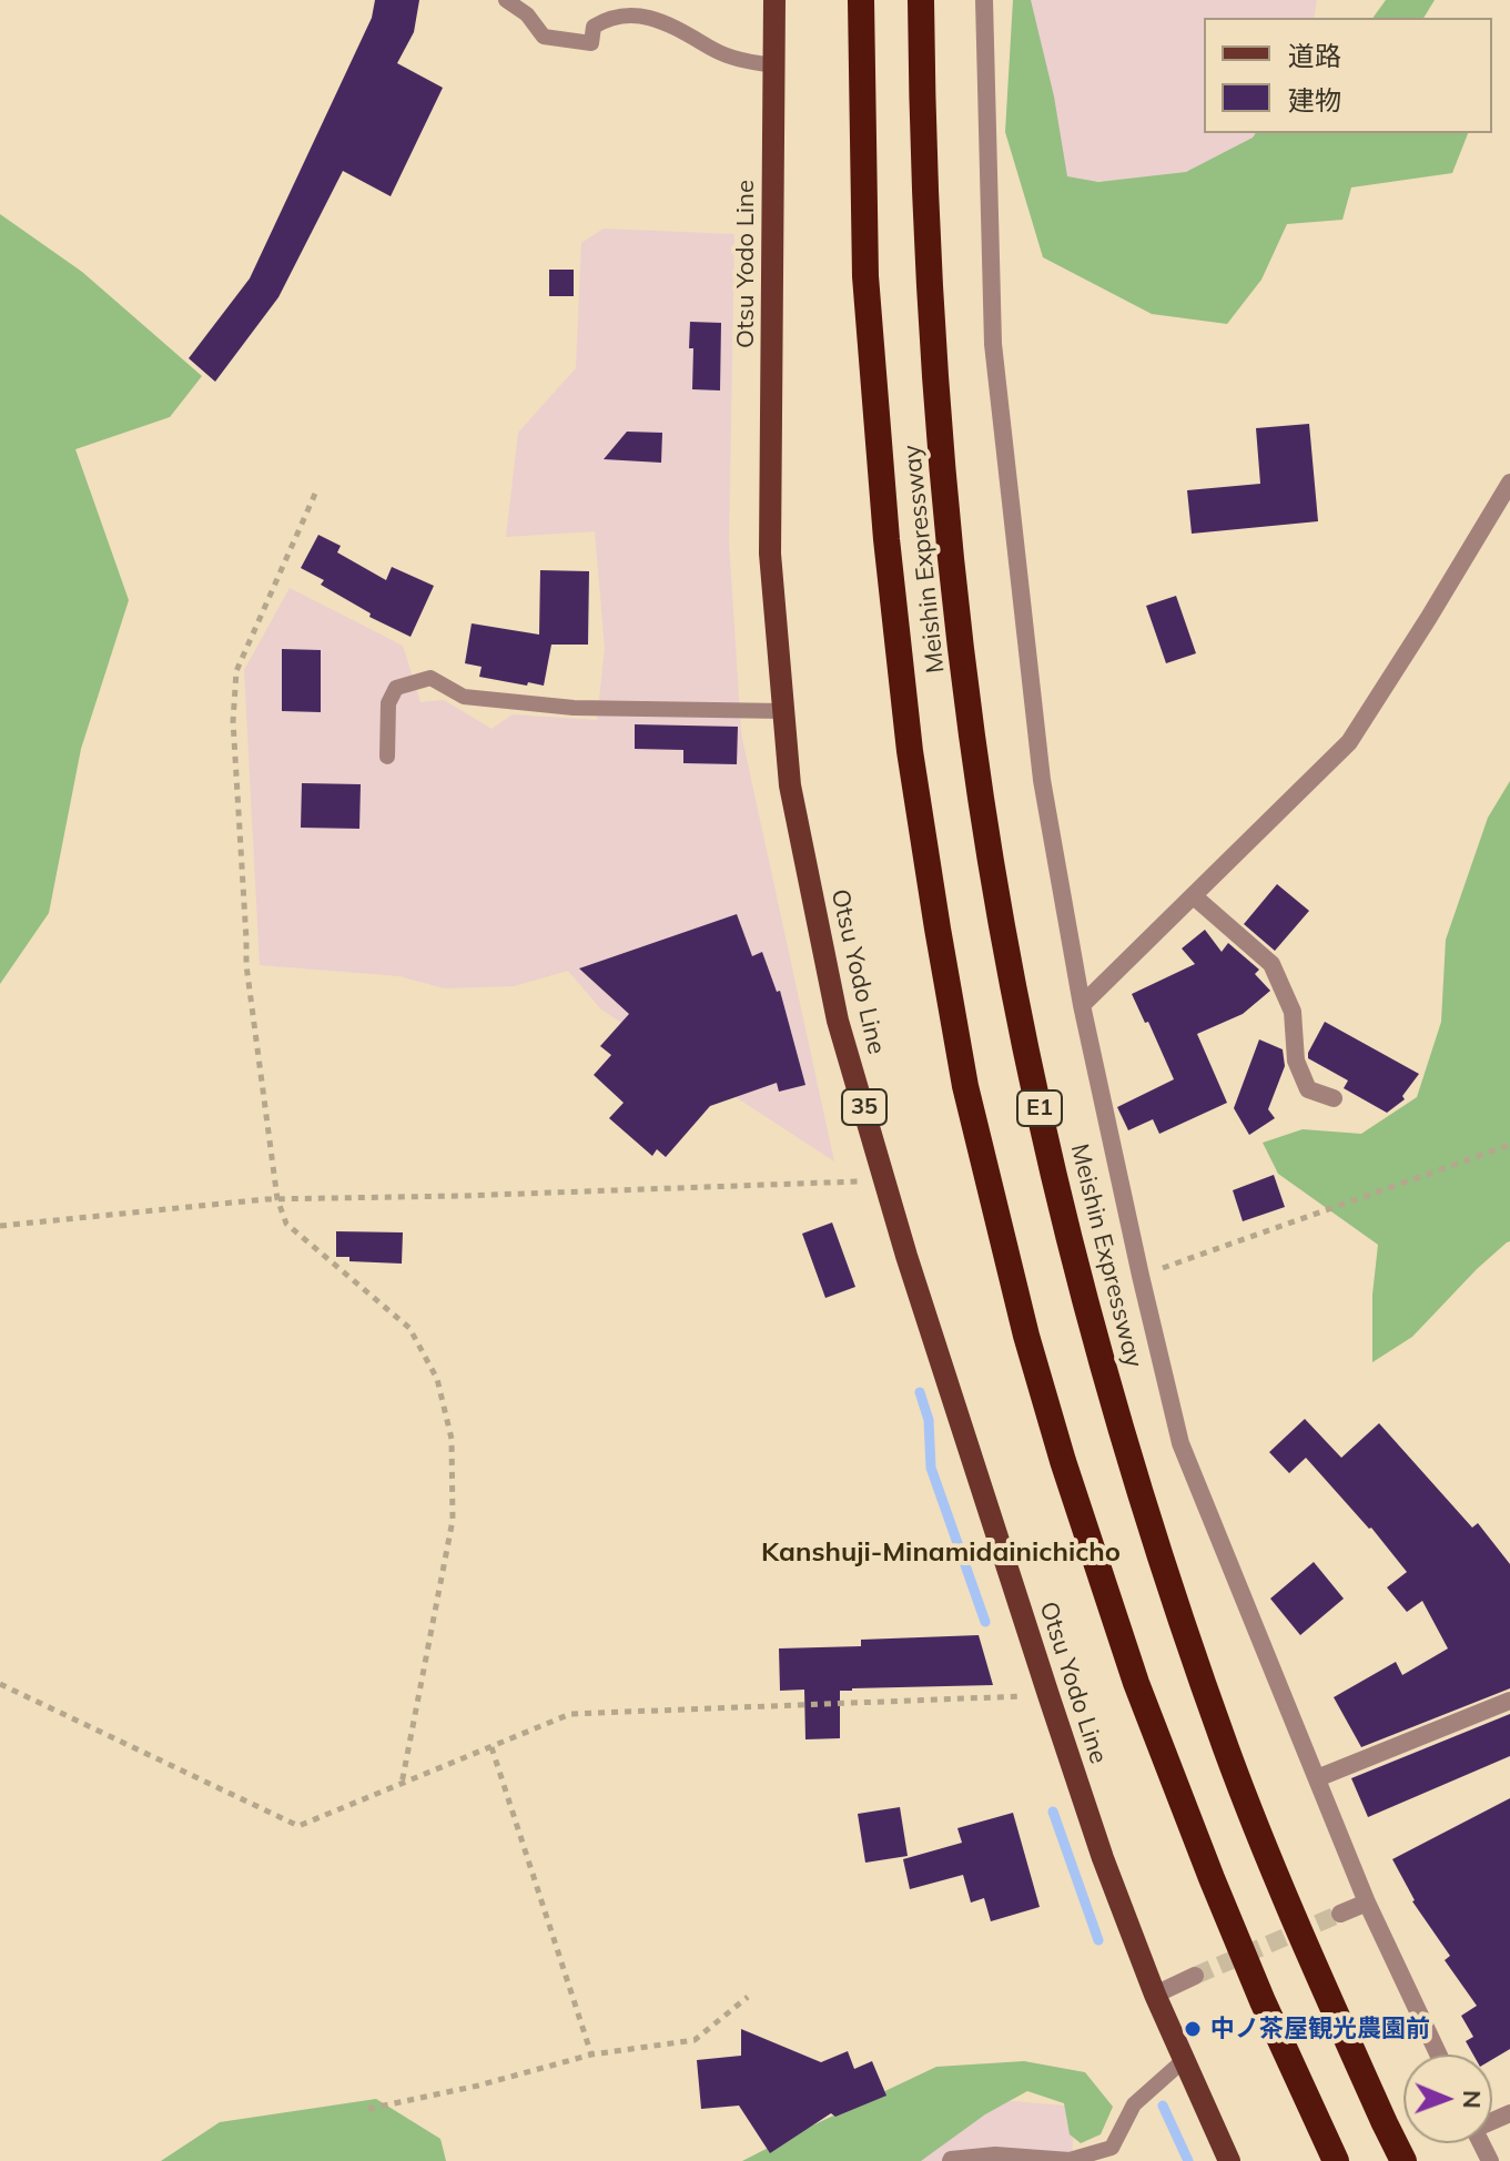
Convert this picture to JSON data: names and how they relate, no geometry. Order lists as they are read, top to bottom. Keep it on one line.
{"streets":{"highway":["Meishin Expressway","E1"],"main road":["Otsu Yodo Line","35"]},"districts":["Kanshuji-Minamidainichicho"],"places":["中ノ茶屋観光農園前"],"legend":["道路","建物"],"north":"right"}
